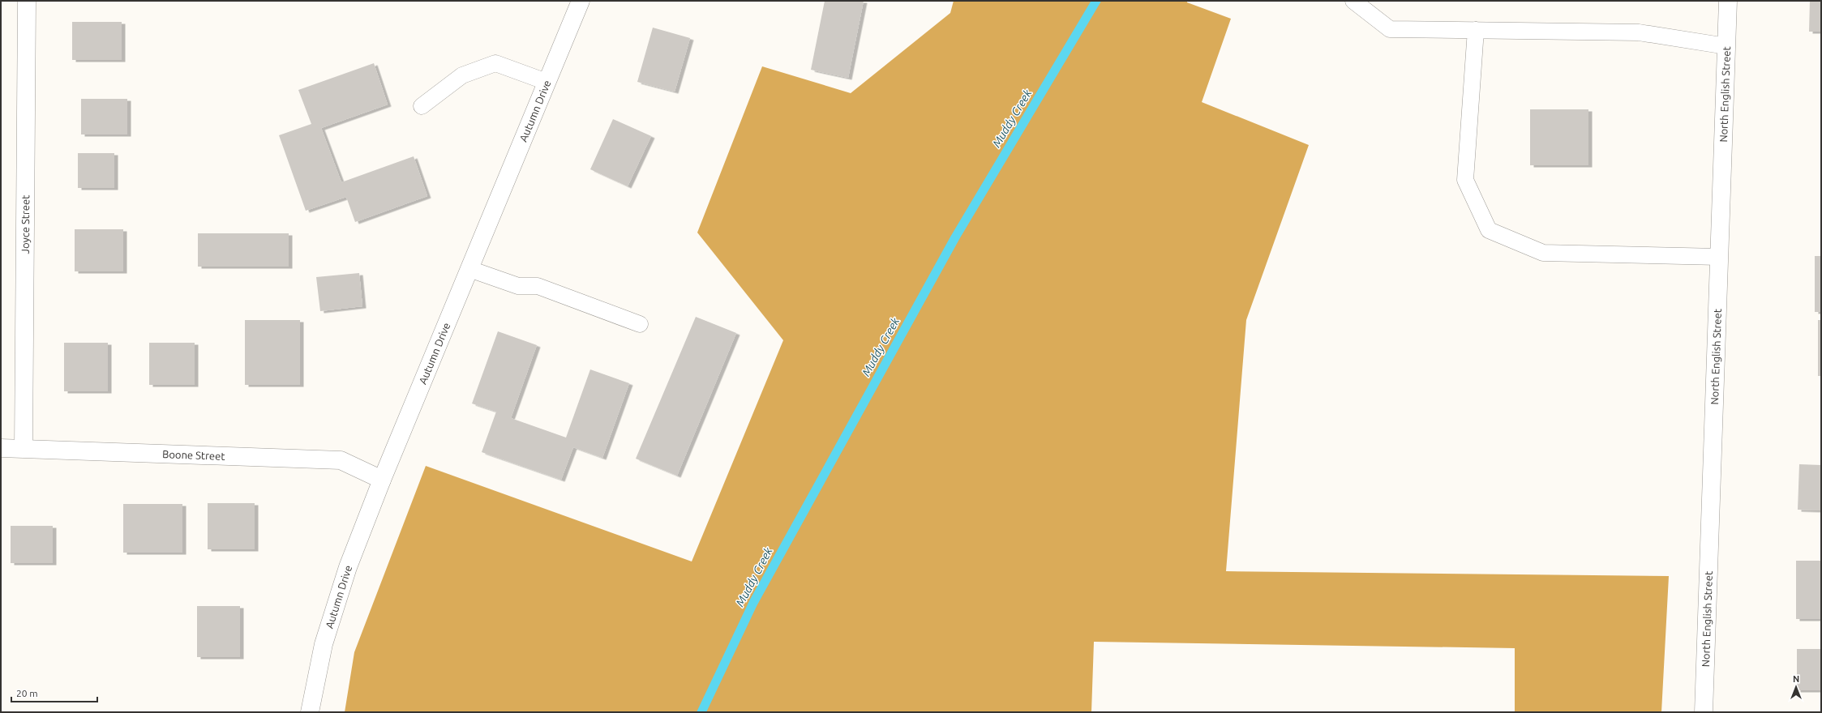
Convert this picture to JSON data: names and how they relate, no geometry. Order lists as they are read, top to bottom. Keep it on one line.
{"streets":{"street":["North English Street","Autumn Drive","Joyce Street","Boone Street"]},"crossings":[["Autumn Drive","Boone Street"],["Joyce Street","Boone Street"]],"water":["Muddy Creek"],"scale_bar":"20 m","north":"top"}
